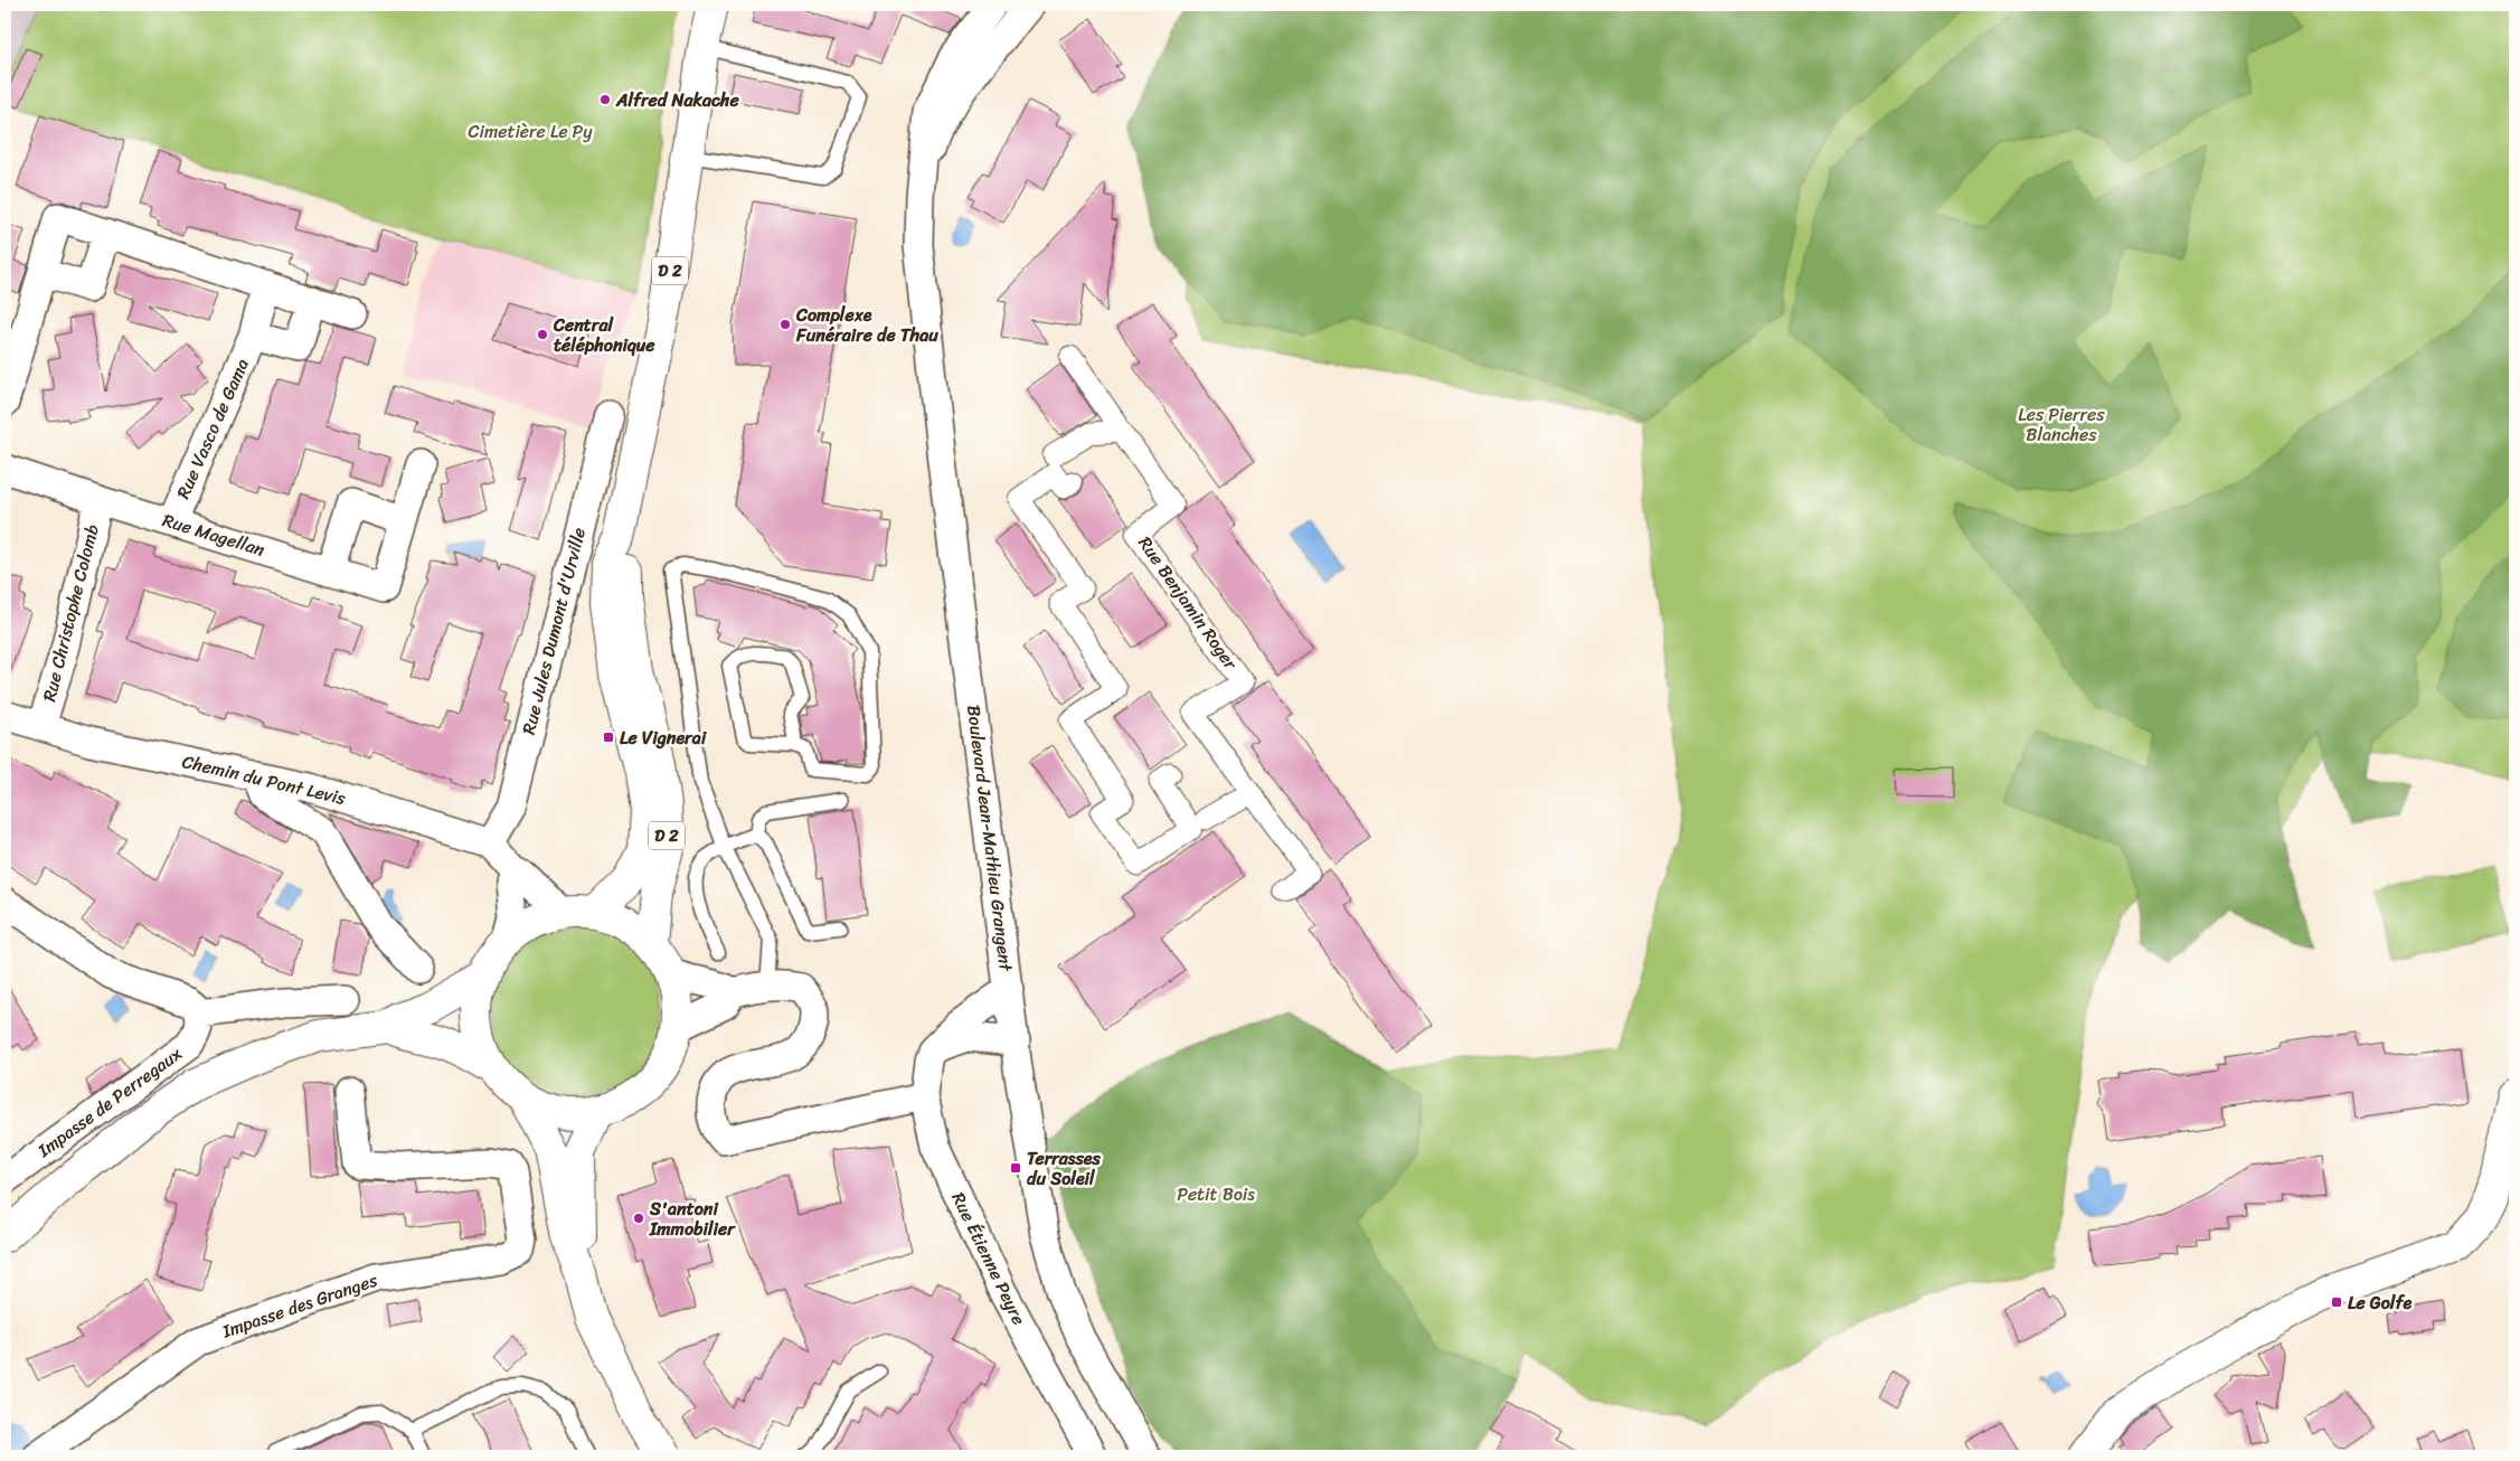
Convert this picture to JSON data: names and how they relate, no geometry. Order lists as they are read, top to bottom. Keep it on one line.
{"streets":{"main road":["D 2"],"street":["Rue Vasco de Gama","Rue Magellan","Rue Benjamin Roger","Rue Christophe Colomb","Rue Jules Dumont d'Urville","Chemin du Pont Levis","Boulevard Jean-Mathieu Grangent","Impasse de Perregaux","Rue Étienne Peyre","Impasse des Granges"]},"crossings":[["Rue Vasco de Gama","Rue Magellan"],["Rue Magellan","Rue Christophe Colomb"],["Rue Christophe Colomb","Chemin du Pont Levis"],["Rue Jules Dumont d'Urville","Chemin du Pont Levis"]],"parks":["Cimetière Le Py","Les Pierres Blanches","Petit Bois"],"places":{"other":["Alfred Nakache","Complexe Funéraire de Thau","Central téléphonique","S'antoni Immobilier"],"transit":["Le Vignerai","Terrasses du Soleil","Le Golfe"]}}
